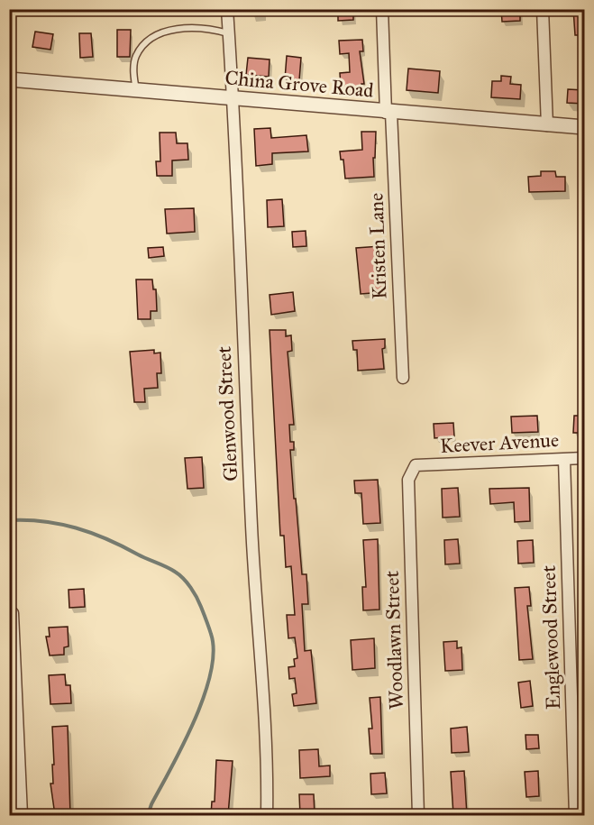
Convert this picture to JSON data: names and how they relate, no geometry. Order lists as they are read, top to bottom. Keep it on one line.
{"streets":{"street":["China Grove Road","Kristen Lane","Glenwood Street","Keever Avenue","Englewood Street","Woodlawn Street"]},"crossings":[["China Grove Road","Kristen Lane"],["China Grove Road","Glenwood Street"],["Keever Avenue","Englewood Street"],["Keever Avenue","Woodlawn Street"]]}
